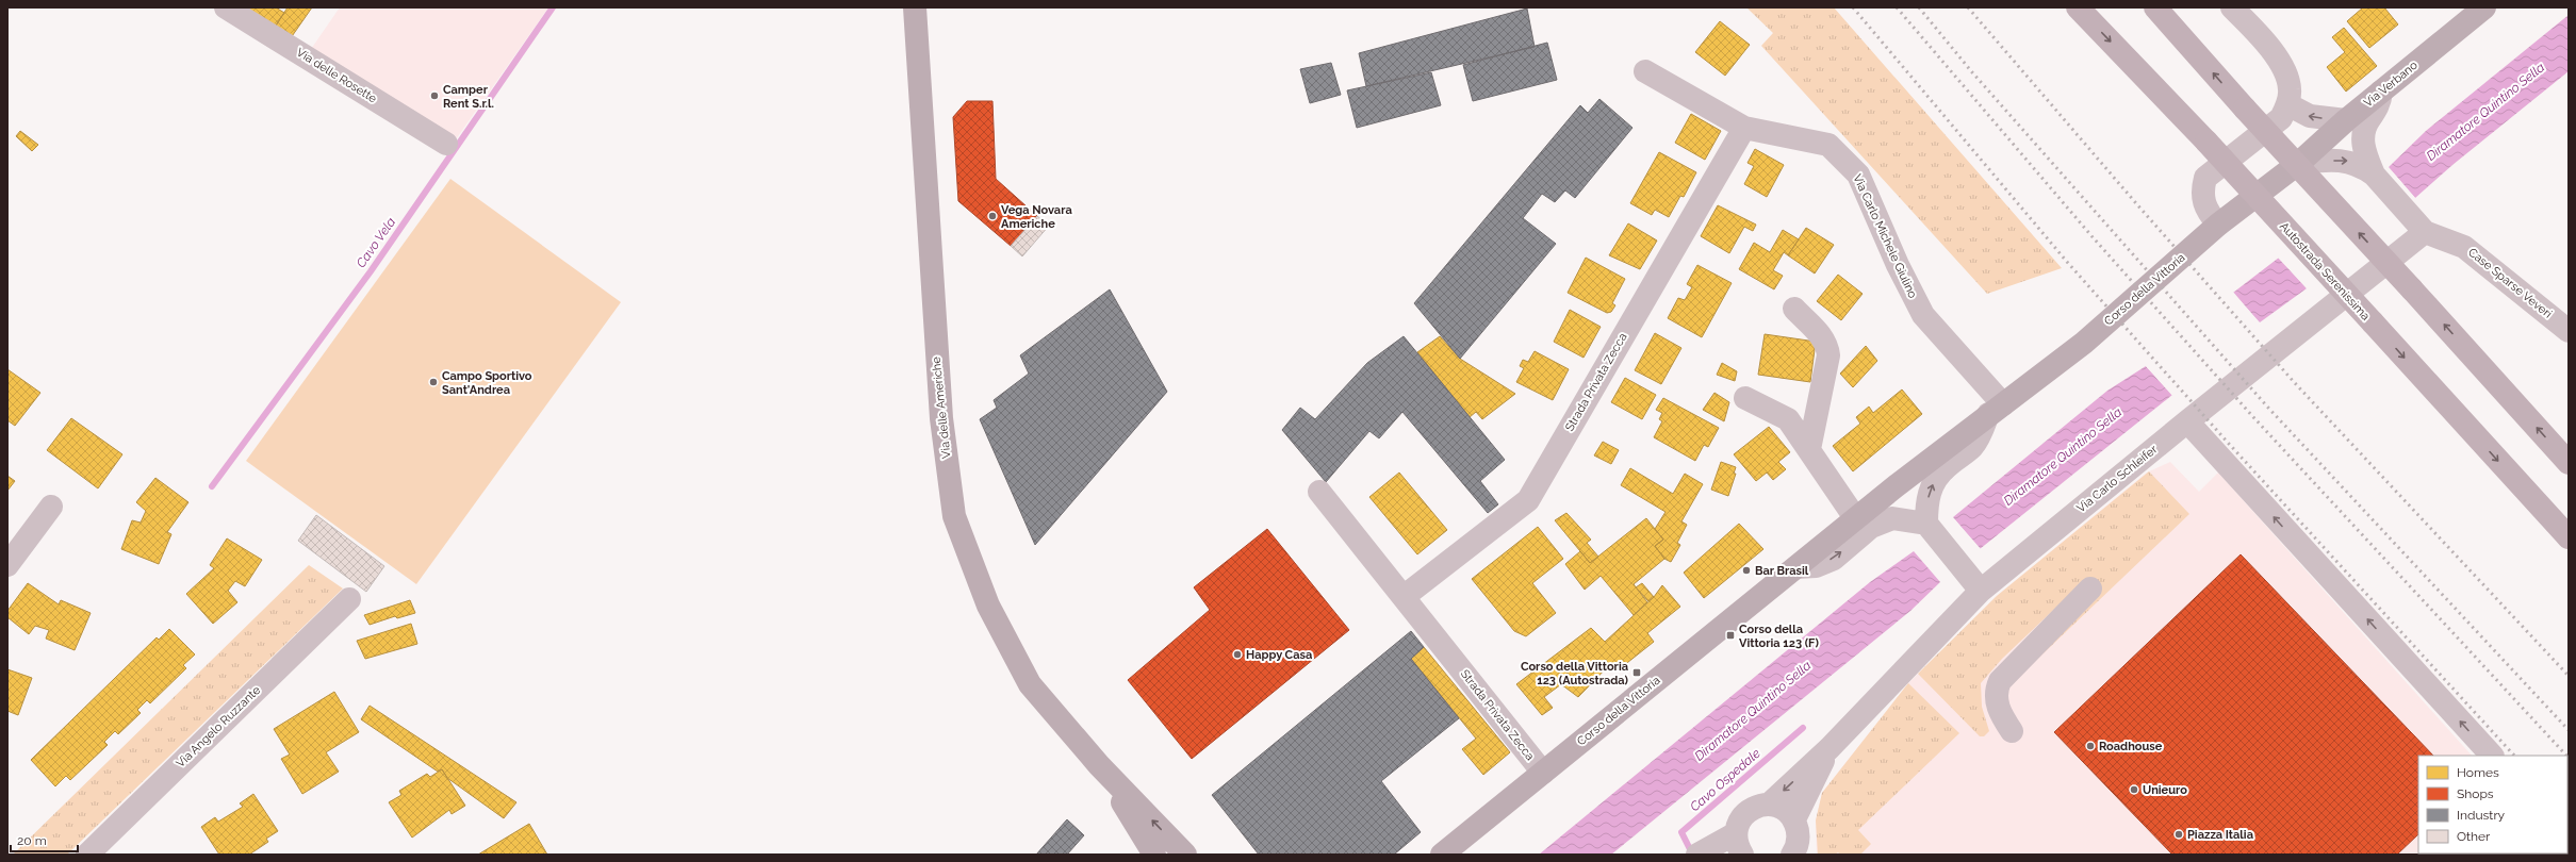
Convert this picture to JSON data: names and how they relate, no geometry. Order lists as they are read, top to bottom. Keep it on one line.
{"streets":{"highway":["Autostrada Serenissima"],"main road":["Via Verbano","Corso della Vittoria","Via delle Americhe"],"street":["Via delle Rosette","Via Carlo Michele Giulino","Case Sparse Veveri","Strada Privata Zecca","Via Carlo Schleifer","Via Angelo Ruzzante"]},"crossings":[["Via Verbano","Case Sparse Veveri"],["Via Verbano","Corso della Vittoria"],["Via Carlo Michele Giulino","Corso della Vittoria"],["Via Carlo Michele Giulino","Strada Privata Zecca"],["Case Sparse Veveri","Corso della Vittoria"],["Case Sparse Veveri","Via Carlo Schleifer"],["Corso della Vittoria","Strada Privata Zecca"]],"water":["Diramatore Quintino Sella","Cavo Vela","Cavo Ospedale"],"places":{"other":["Camper Rent S.r.l.","Vega Novara Americhe","Campo Sportivo Sant'Andrea","Bar Brasil","Happy Casa","Roadhouse","Unieuro","Piazza Italia"],"transit":["Corso della Vittoria 123 (F)","Corso della Vittoria 123 (Autostrada)"]},"legend":["Homes","Shops","Industry","Other"],"scale_bar":"20 m"}
